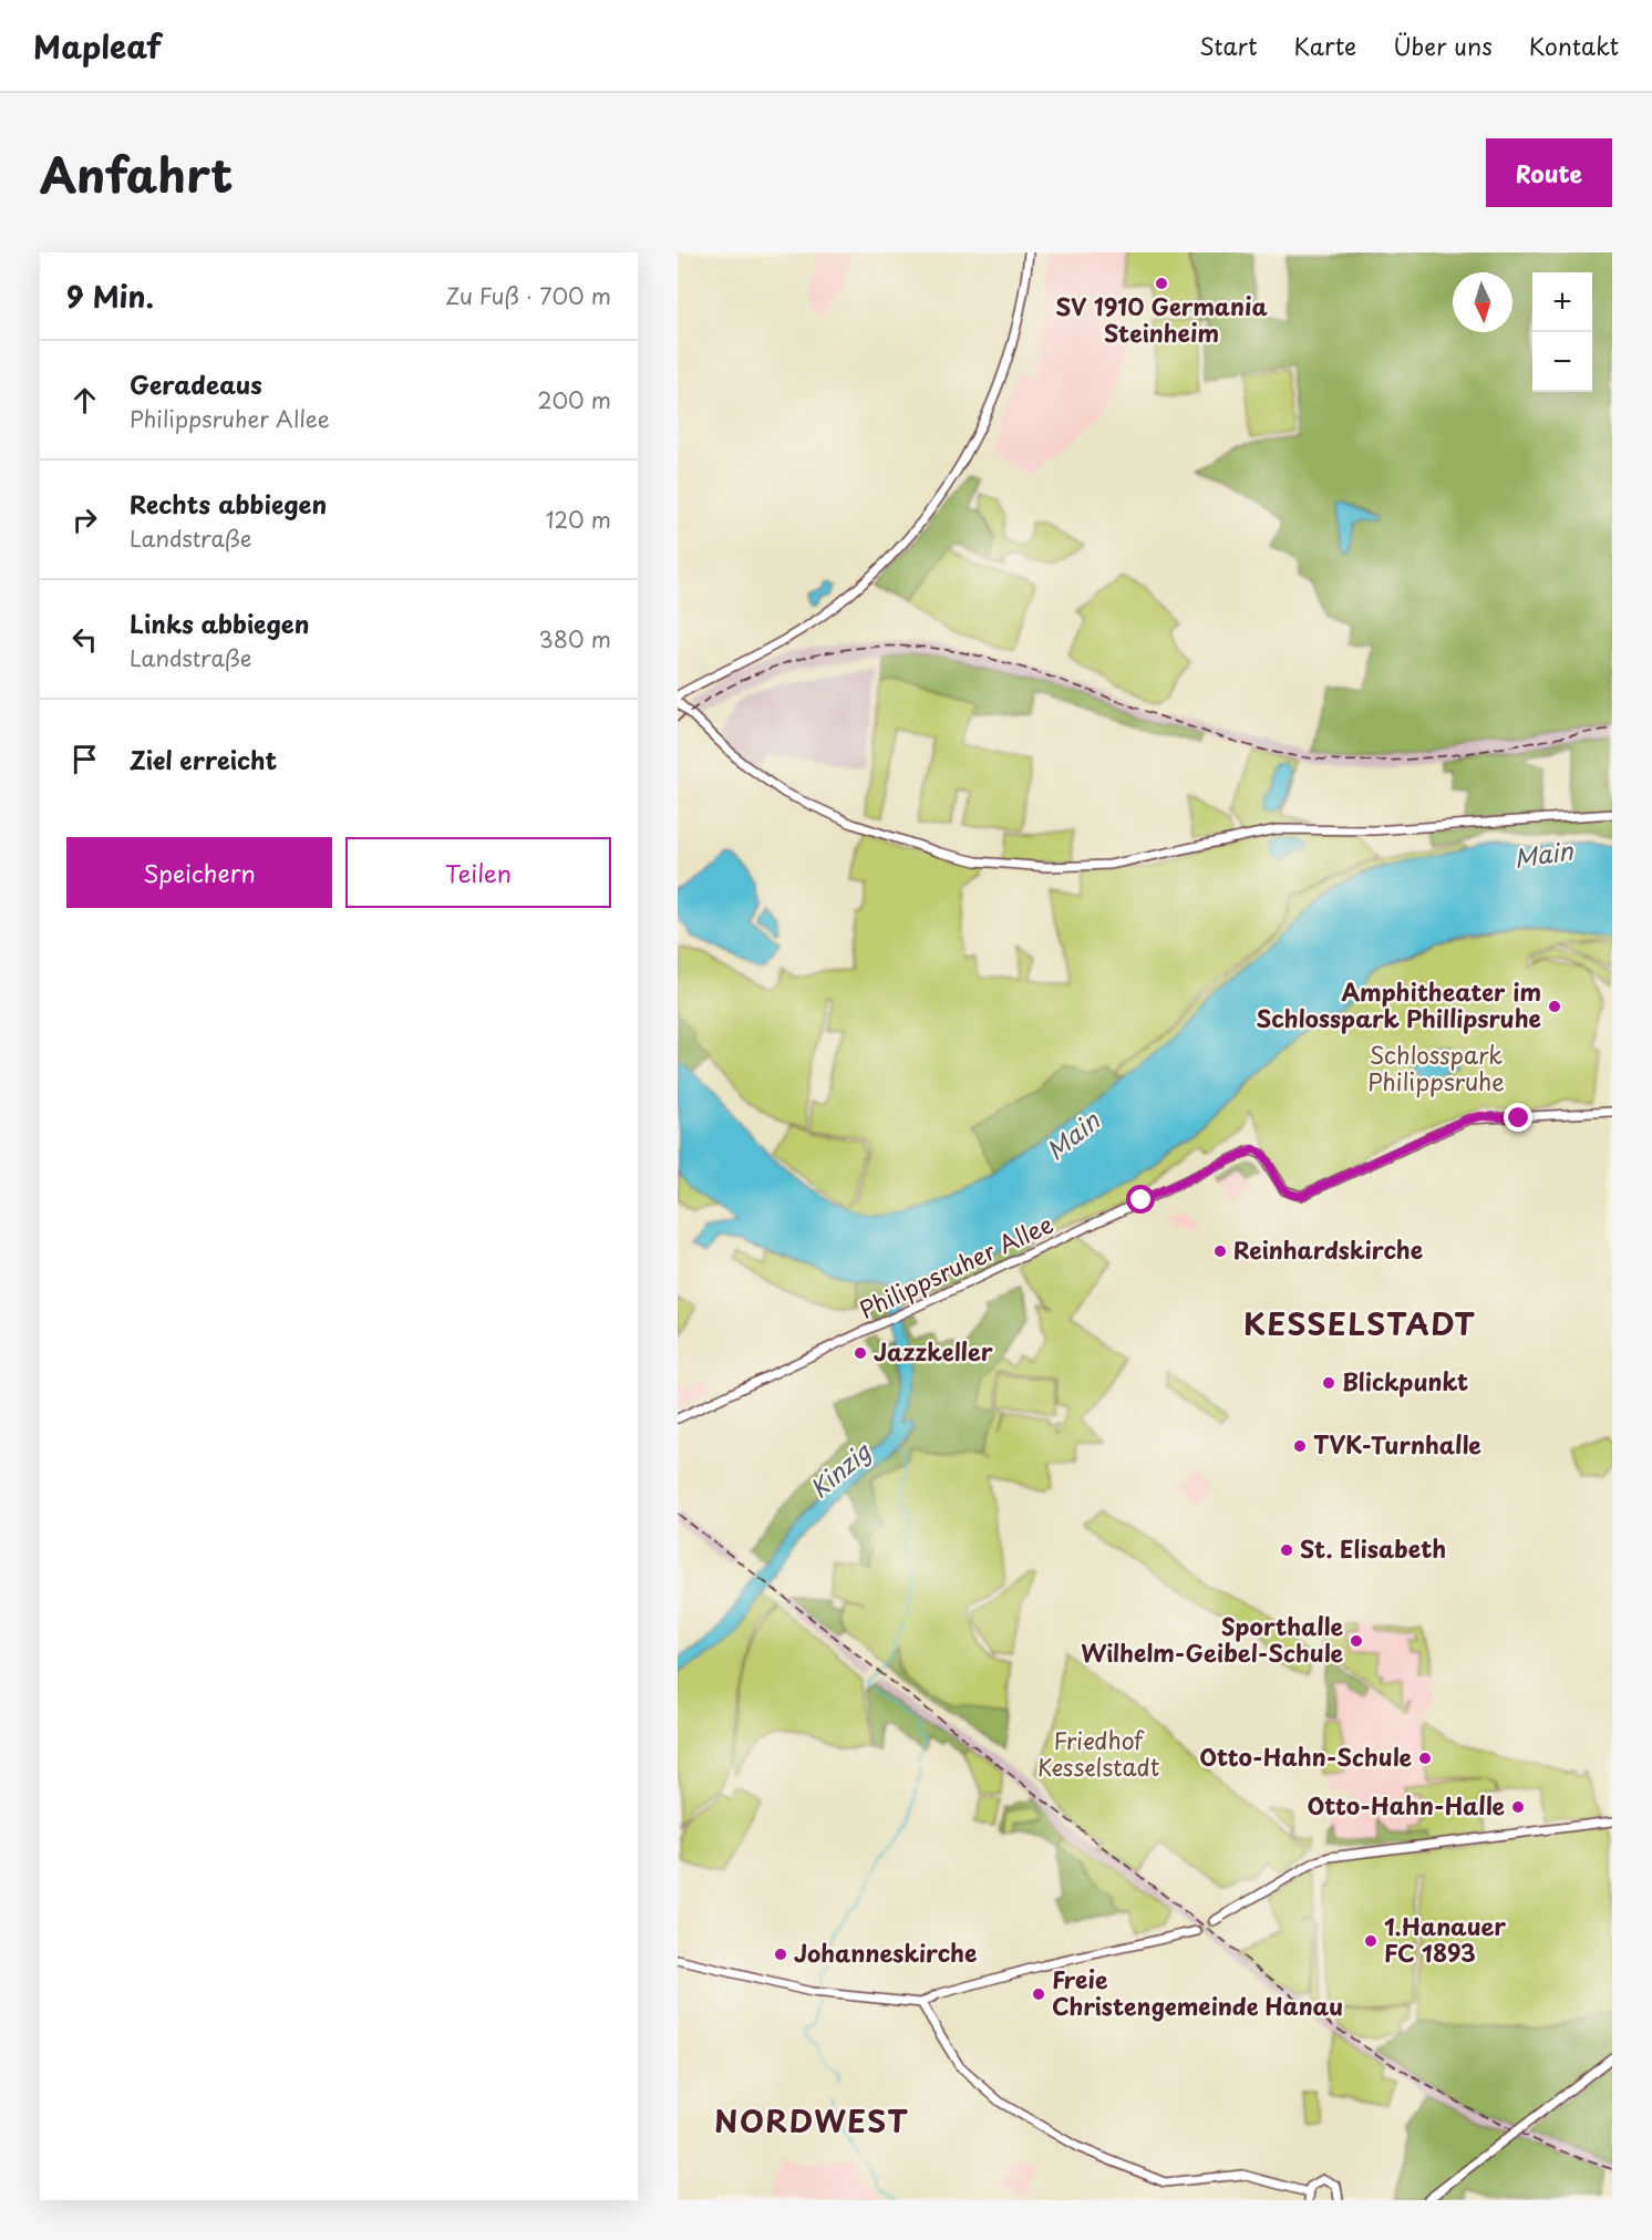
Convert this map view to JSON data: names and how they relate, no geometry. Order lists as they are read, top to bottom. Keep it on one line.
{"streets":{"main road":["Philippsruher Allee"]},"districts":["KESSELSTADT","NORDWEST"],"water":["Main","Kinzig"],"parks":["Schlosspark Philippsruhe","Friedhof Kesselstadt"],"places":["SV 1910 Germania Steinheim","Amphitheater im Schlosspark Phillipsruhe","Reinhardskirche","Jazzkeller","Blickpunkt","TVK-Turnhalle","St. Elisabeth","Sporthalle Wilhelm-Geibel-Schule","Otto-Hahn-Schule","Otto-Hahn-Halle","1.Hanauer FC 1893","Johanneskirche","Freie Christengemeinde Hanau"],"north":"bottom","page":{"header":"Mapleaf","nav":["Start","Karte","Über uns","Kontakt"],"title":"Anfahrt","buttons":["Route",["Speichern","Teilen"]],"heading":["9 Min.","Zu Fuß · 700 m"],"map_buttons":["+","−"],"list":[["Geradeaus","Philippsruher Allee","200 m"],["Rechts abbiegen","Landstraße","120 m"],["Links abbiegen","Landstraße","380 m"],"Ziel erreicht"]}}
